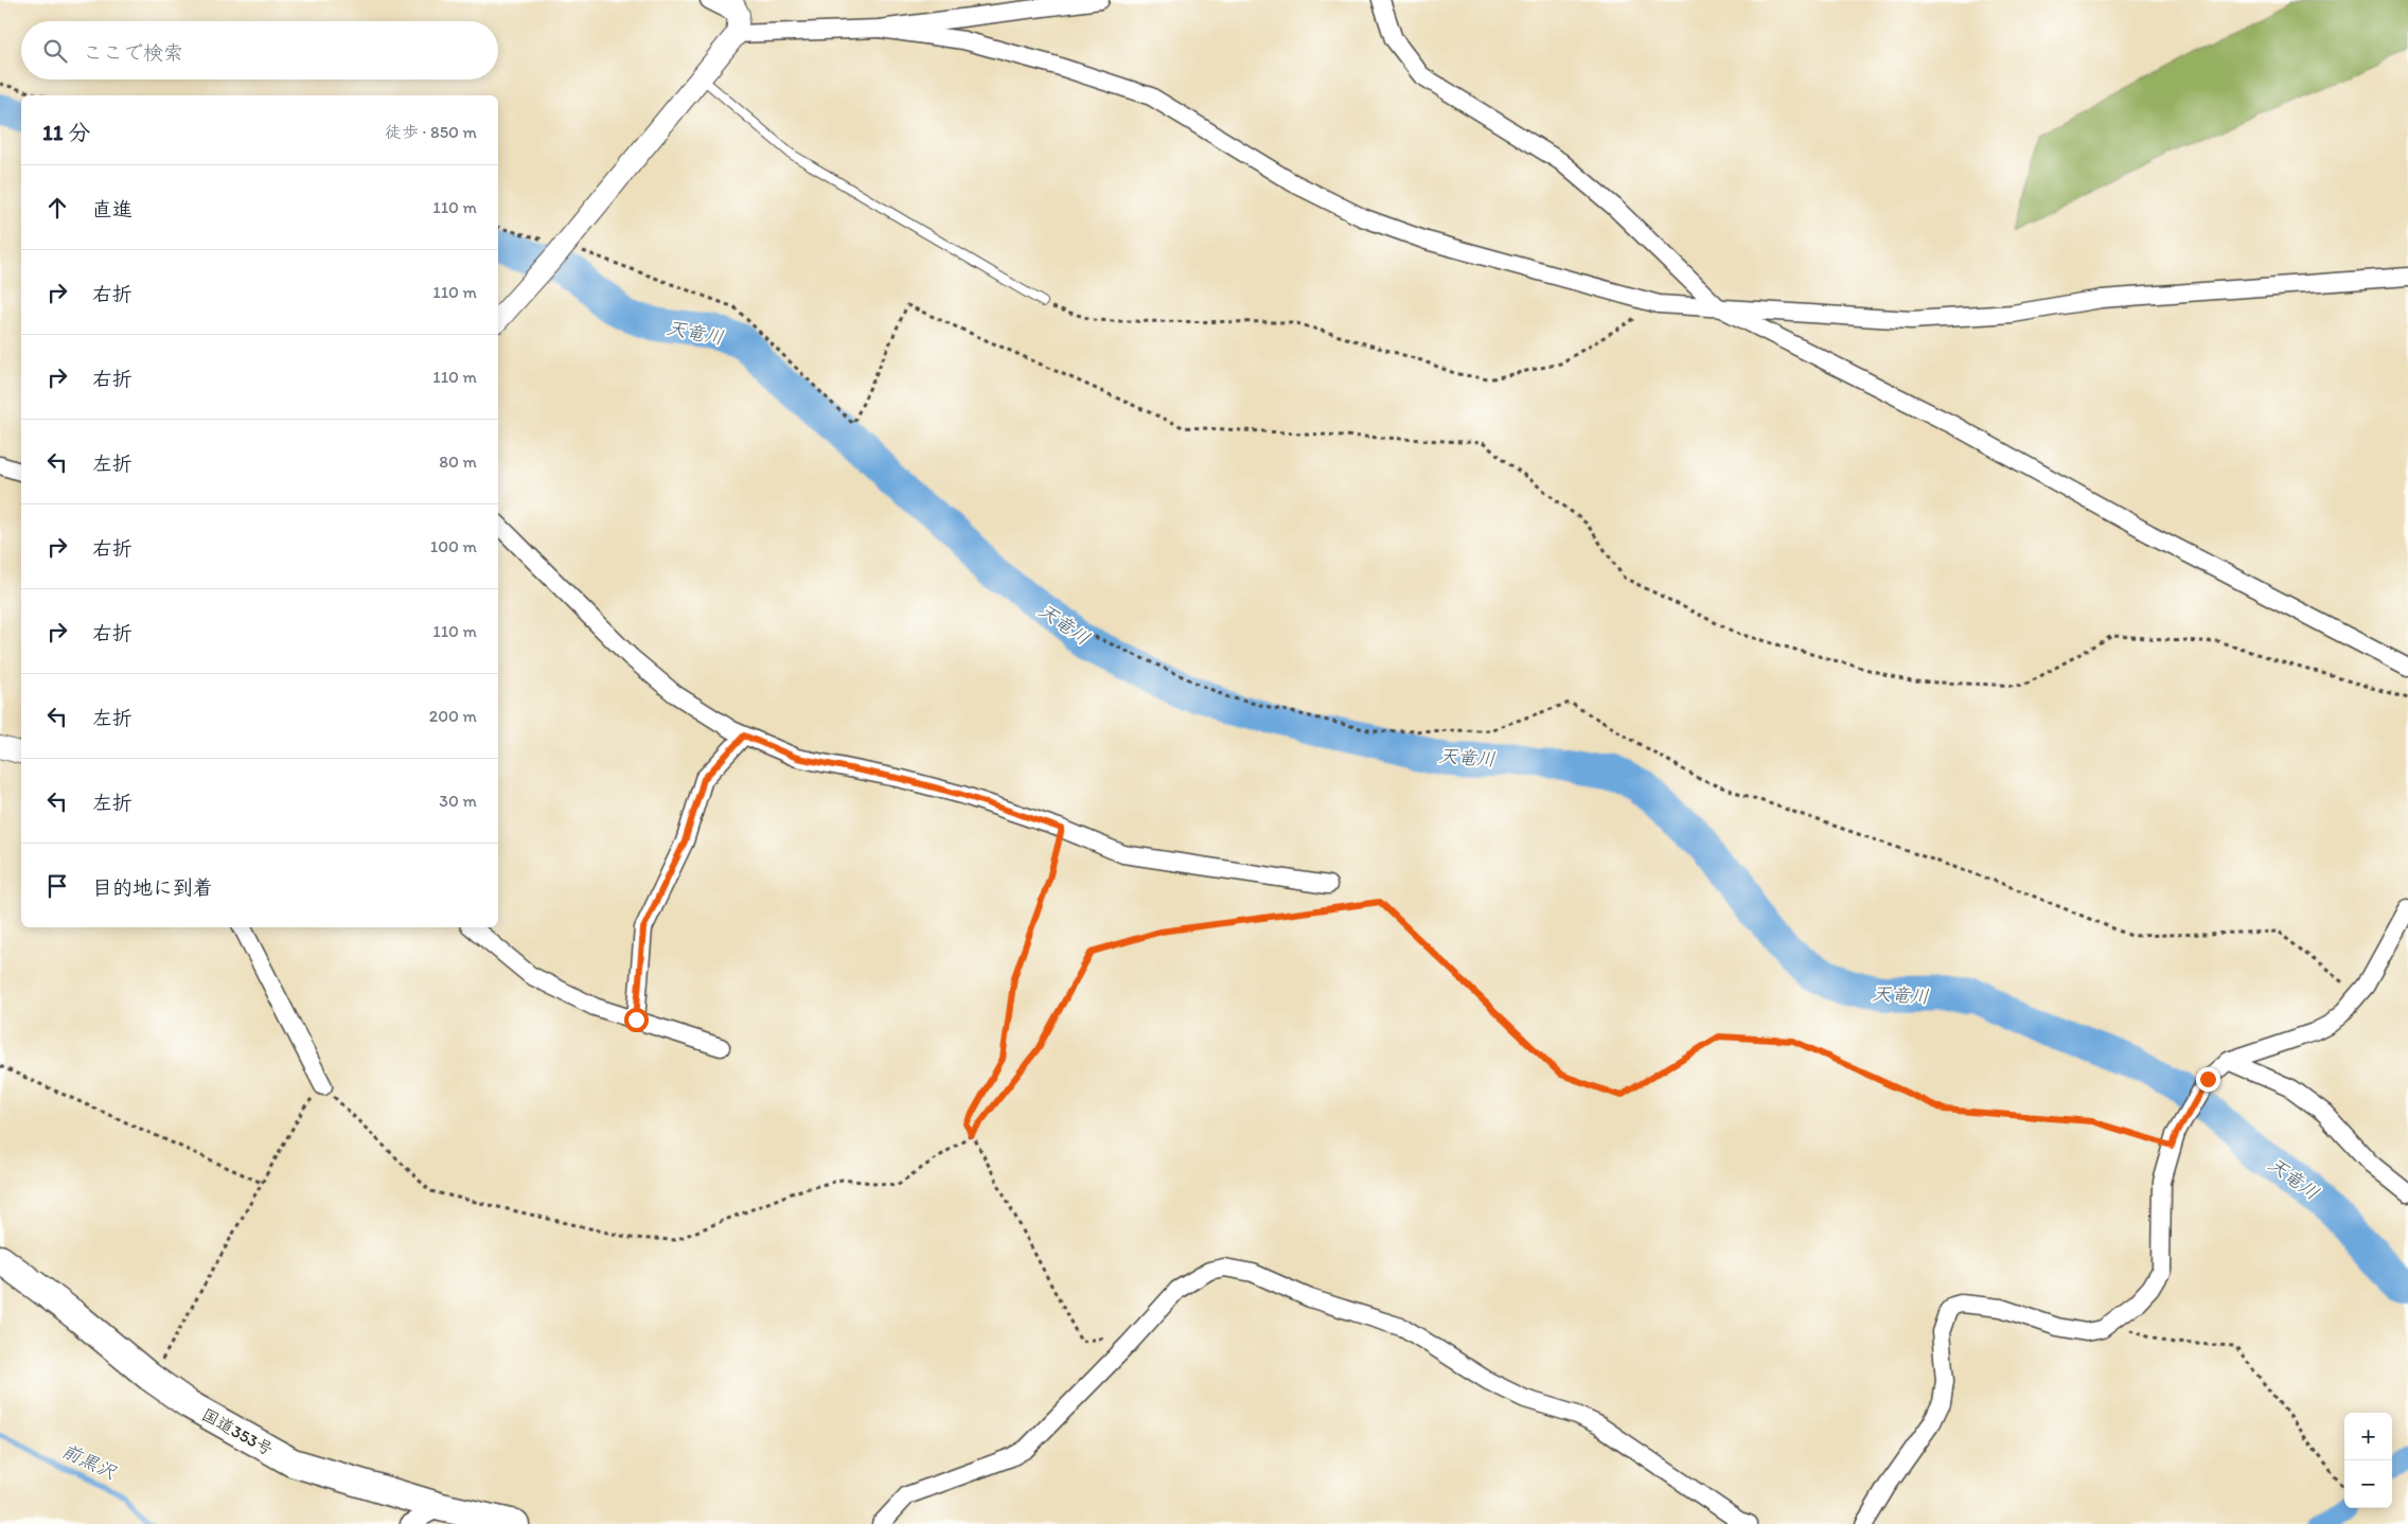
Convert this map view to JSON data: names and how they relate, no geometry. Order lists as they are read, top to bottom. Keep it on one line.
{"streets":{"highway":["国道353号"]},"water":["天竜川","前黒沢"],"page":{"search":"ここで検索","heading":["11 分","徒歩 · 850 m"],"list":[["直進","110 m"],["右折","110 m"],["右折","110 m"],["左折","80 m"],["右折","100 m"],["右折","110 m"],["左折","200 m"],["左折","30 m"],"目的地に到着"],"map_buttons":["+","−"]}}
